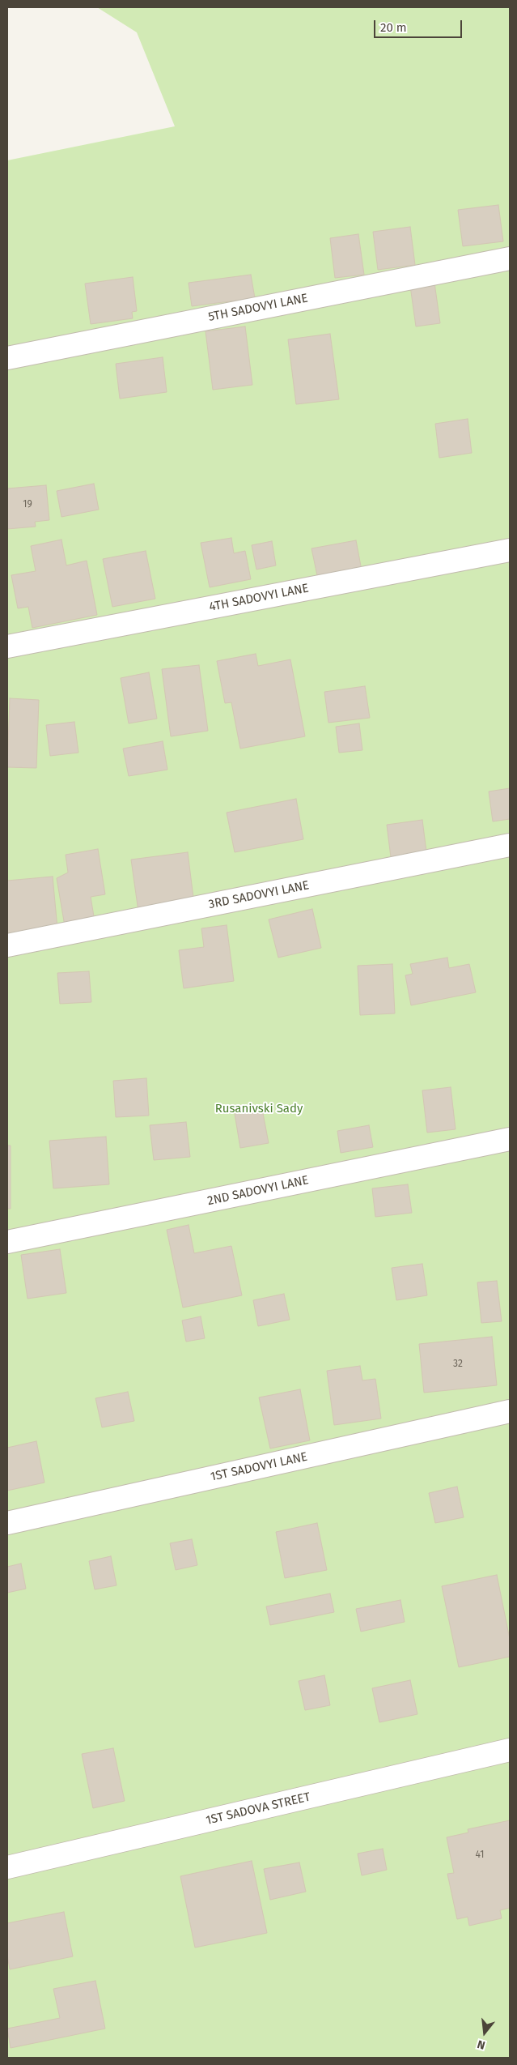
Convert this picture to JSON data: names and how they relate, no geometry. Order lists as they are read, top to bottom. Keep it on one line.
{"streets":{"street":["5TH SADOVYI LANE","4TH SADOVYI LANE","3RD SADOVYI LANE","2ND SADOVYI LANE","1ST SADOVYI LANE","1ST SADOVA STREET"]},"parks":["Rusanivski Sady"],"house_numbers":["19","32","41"],"scale_bar":"20 m","north":"bottom"}
